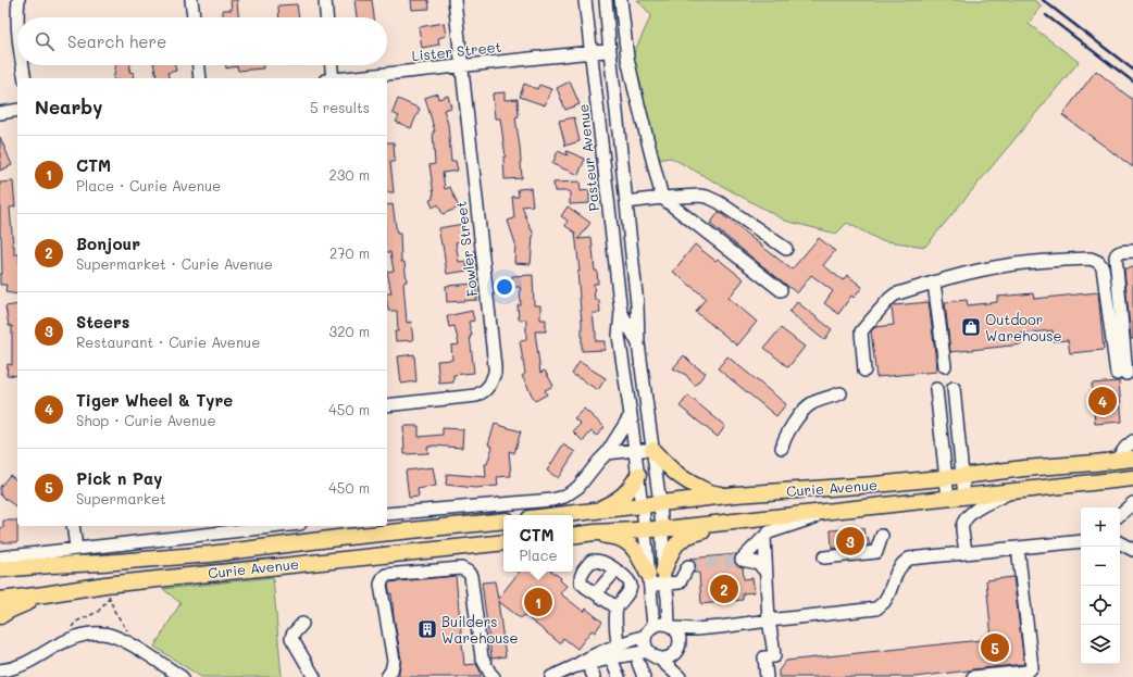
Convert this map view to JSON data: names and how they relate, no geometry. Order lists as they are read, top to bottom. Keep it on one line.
{"streets":{"main road":["Curie Avenue"],"street":["Lister Street","Pasteur Avenue","Fowler Street"]},"crossings":[["Lister Street","Pasteur Avenue"],["Lister Street","Fowler Street"],["Pasteur Avenue","Curie Avenue"]],"places":{"shop":["Outdoor Warehouse"],"building":["Builders Warehouse"]},"page":{"search":"Search here","heading":["Nearby","5 results"],"list":[{"mark":"1","name":"CTM","note":"Place · Curie Avenue","value":"230 m"},{"mark":"2","name":"Bonjour","note":"Supermarket · Curie Avenue","value":"270 m"},{"mark":"3","name":"Steers","note":"Restaurant · Curie Avenue","value":"320 m"},{"mark":"4","name":"Tiger Wheel & Tyre","note":"Shop · Curie Avenue","value":"450 m"},{"mark":"5","name":"Pick n Pay","note":"Supermarket","value":"450 m"}],"pins":["4","3","2","1","5"],"map_buttons":["+","−"],"popup":["CTM","Place"]}}
